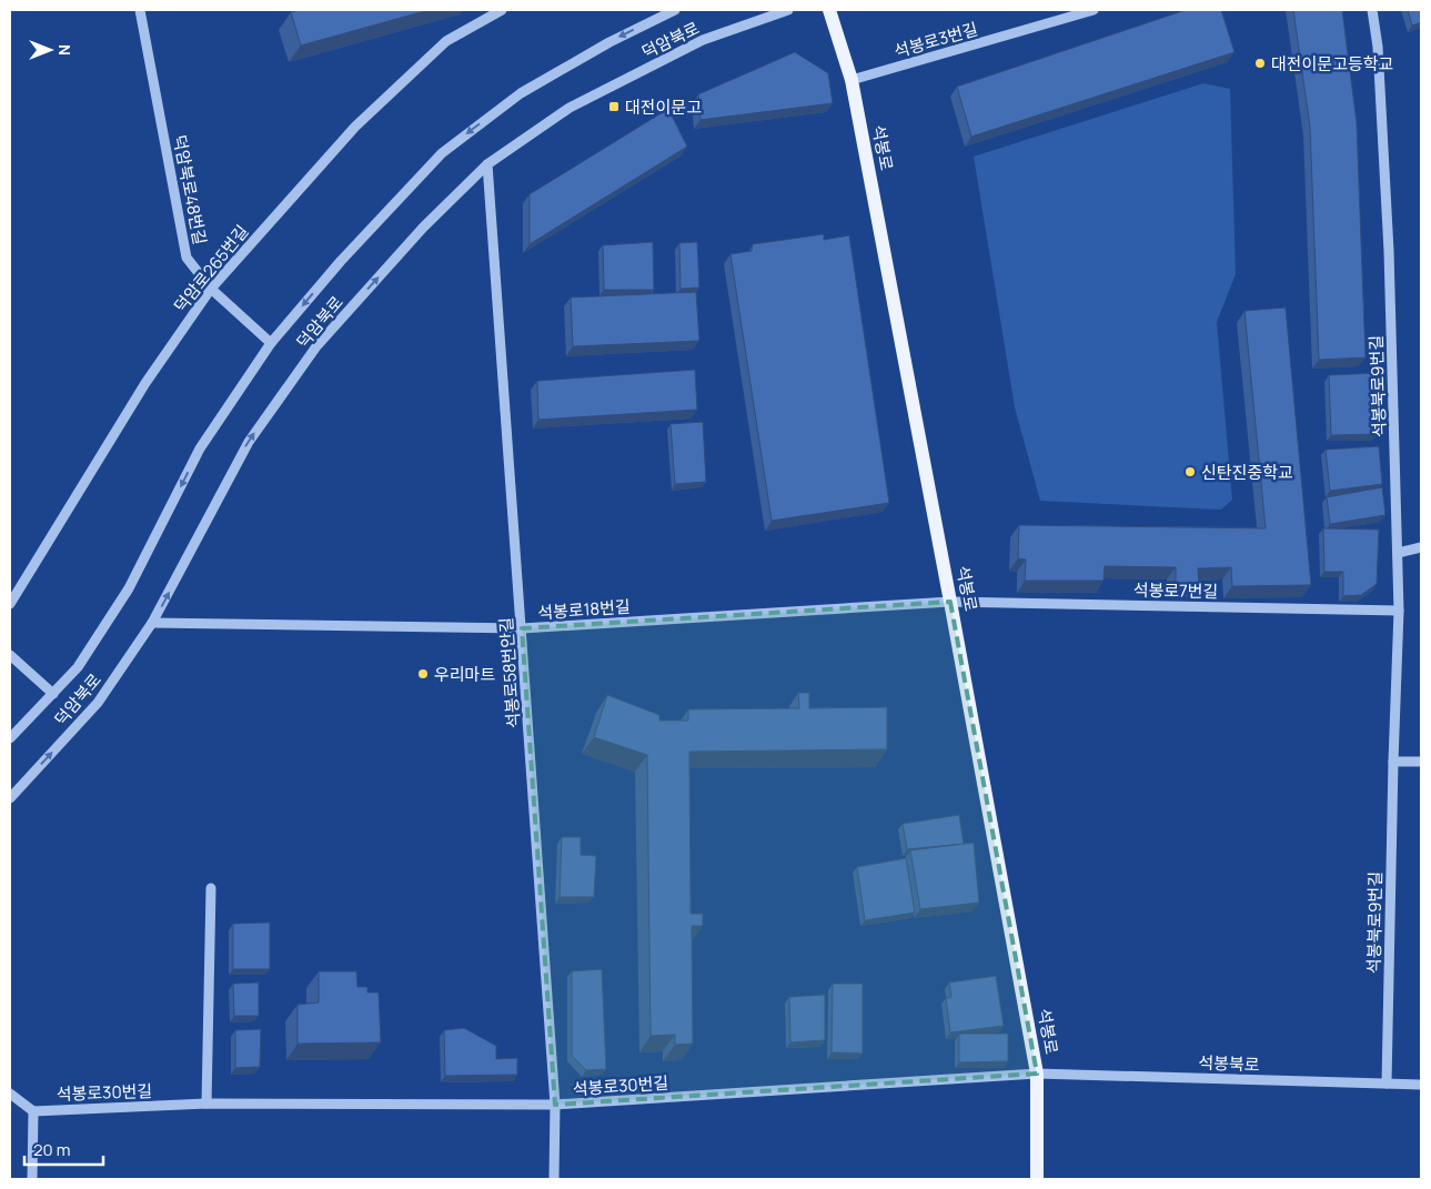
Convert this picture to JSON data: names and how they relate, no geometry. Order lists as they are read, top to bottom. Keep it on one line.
{"streets":{"main road":["석봉로"],"street":["덕암북로","석봉로3번길","덕암북로48번길","덕암로265번길","석봉북로9번길","석봉로7번길","석봉로18번길","석봉로58번안길","석봉북로","석봉로30번길"]},"crossings":[["덕암북로","덕암북로48번길"],["덕암북로","석봉로18번길"],["덕암북로","석봉로58번안길"],["석봉로3번길","석봉로"],["석봉로","석봉로7번길"],["석봉로","석봉로18번길"],["석봉로","석봉북로"],["석봉로","석봉로30번길"],["덕암북로48번길","덕암로265번길"],["석봉북로9번길","석봉로7번길"],["석봉북로9번길","석봉북로"],["석봉로7번길","석봉로18번길"],["석봉로18번길","석봉로58번안길"],["석봉로58번안길","석봉로30번길"],["석봉북로","석봉로30번길"]],"places":{"other":["대전이문고등학교","신탄진중학교","우리마트"],"transit":["대전이문고"]},"scale_bar":"20 m","north":"right"}
